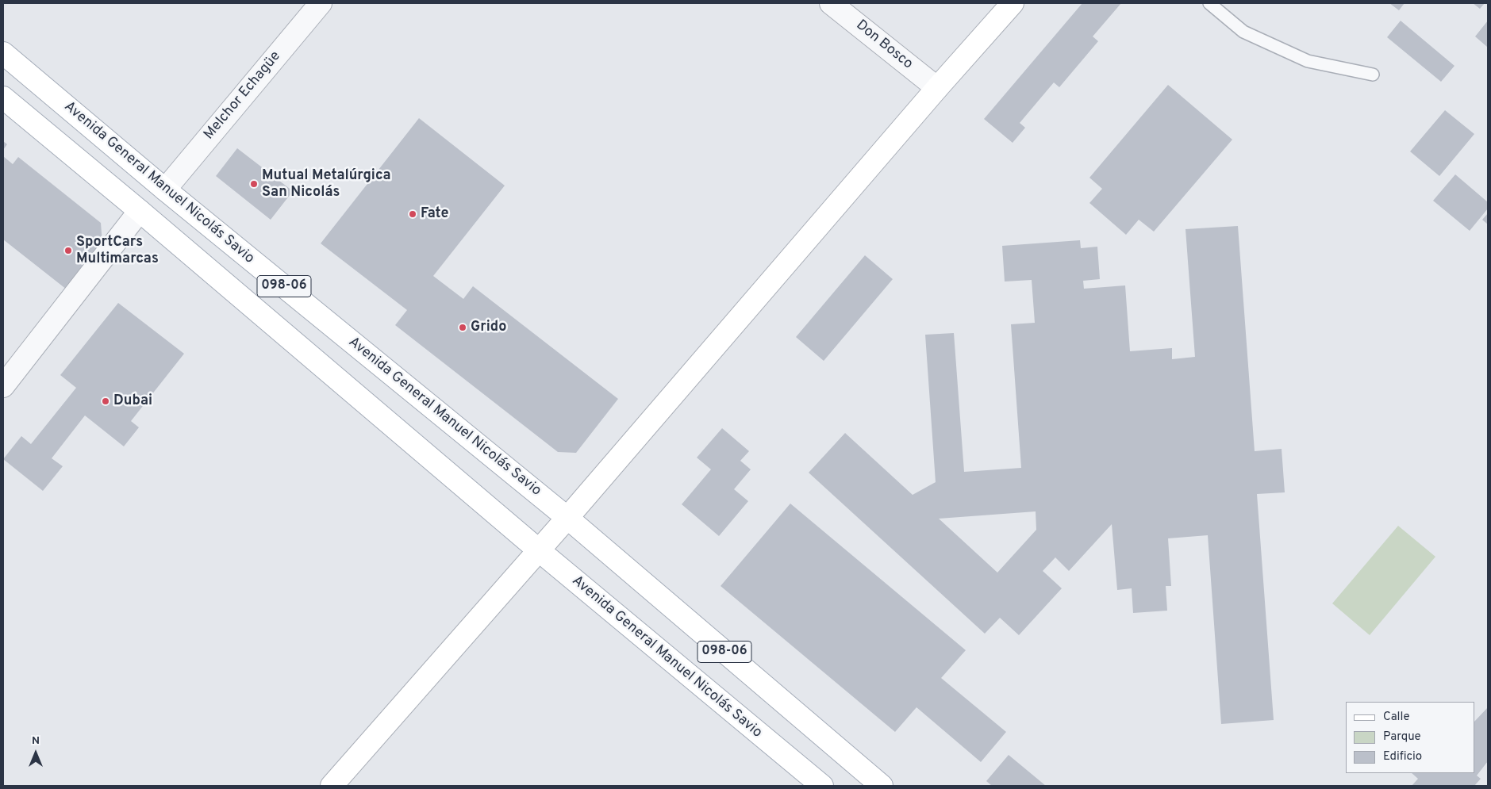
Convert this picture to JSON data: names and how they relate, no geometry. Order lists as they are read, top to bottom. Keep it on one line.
{"streets":{"main road":["Avenida General Manuel Nicolás Savio","098-06"],"street":["Don Bosco","Melchor Echagüe"]},"crossings":[["Melchor Echagüe","Avenida General Manuel Nicolás Savio"]],"places":["Mutual Metalúrgica San Nicolás","Fate","SportCars Multimarcas","Grido","Dubai"],"legend":["Calle","Parque","Edificio"],"north":"top"}
